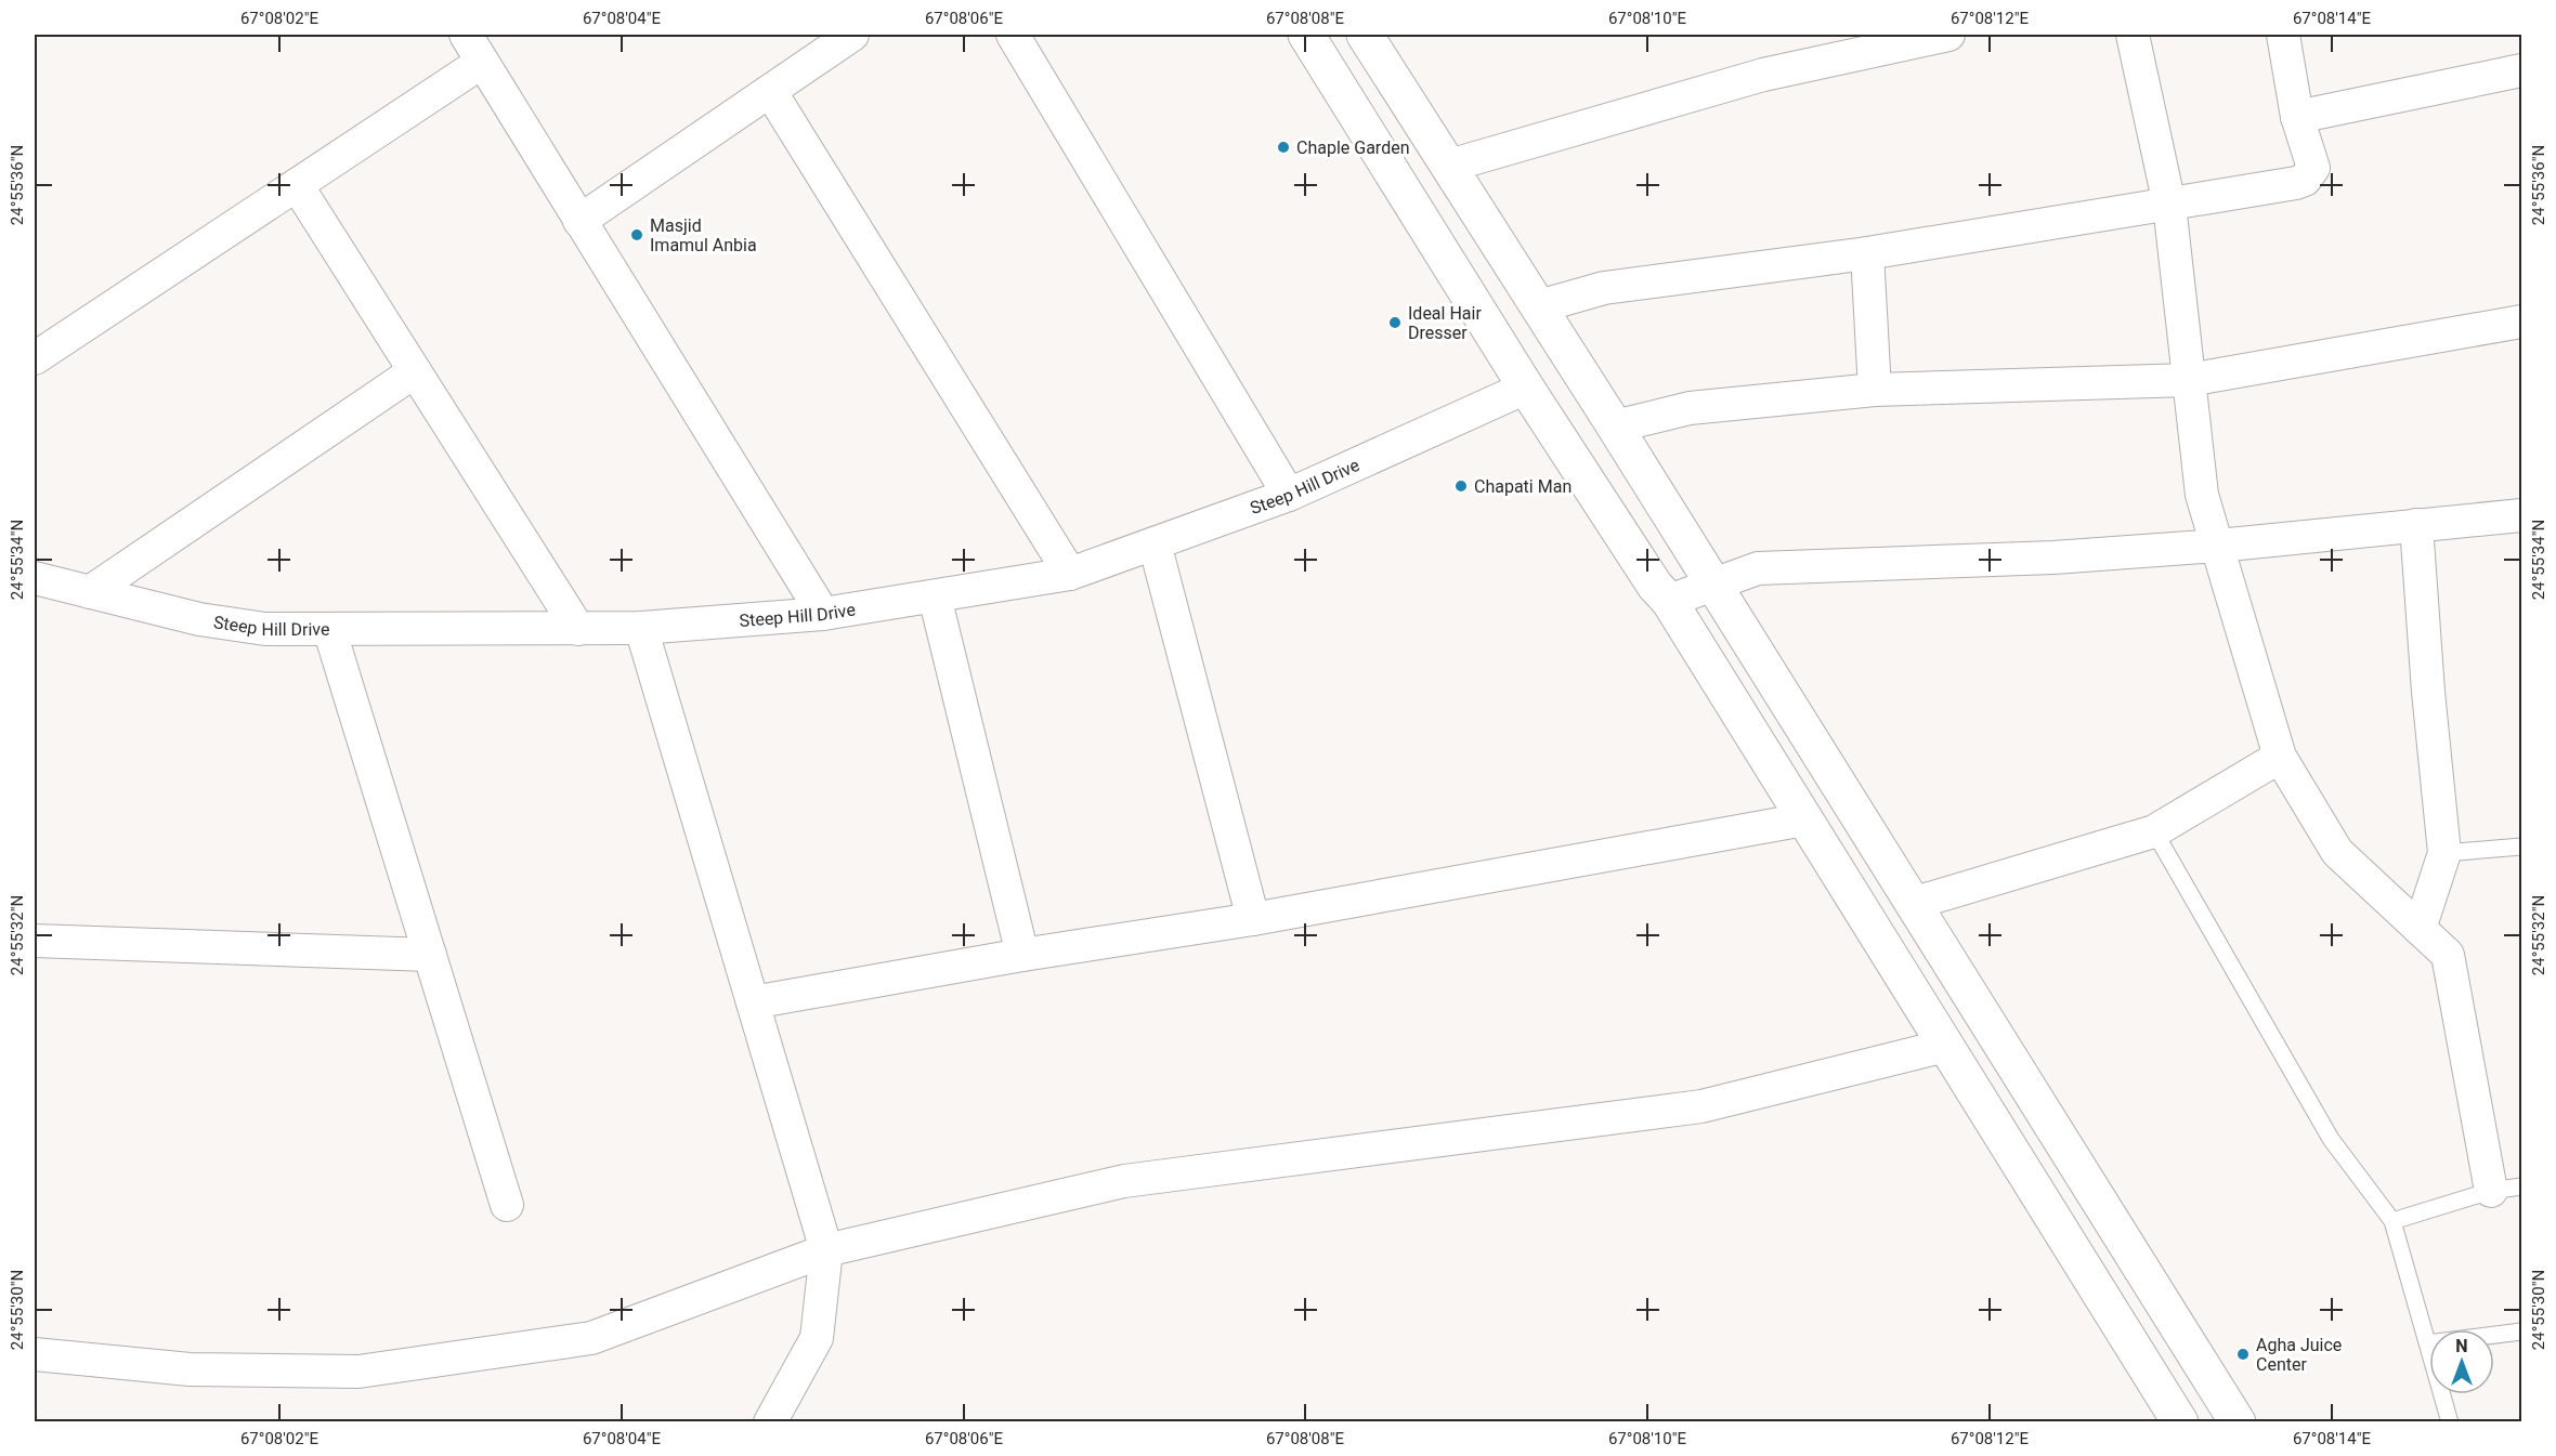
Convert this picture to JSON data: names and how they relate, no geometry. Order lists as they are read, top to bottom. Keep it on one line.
{"streets":{"street":["Steep Hill Drive"]},"places":["Chaple Garden","Masjid Imamul Anbia","Ideal Hair Dresser","Chapati Man","Agha Juice Center"],"north":"top","coordinates":["67°08'02\"E","67°08'04\"E","67°08'06\"E","67°08'08\"E","67°08'10\"E","67°08'12\"E","67°08'14\"E","24°55'36\"N","24°55'34\"N","24°55'32\"N","24°55'30\"N"]}
